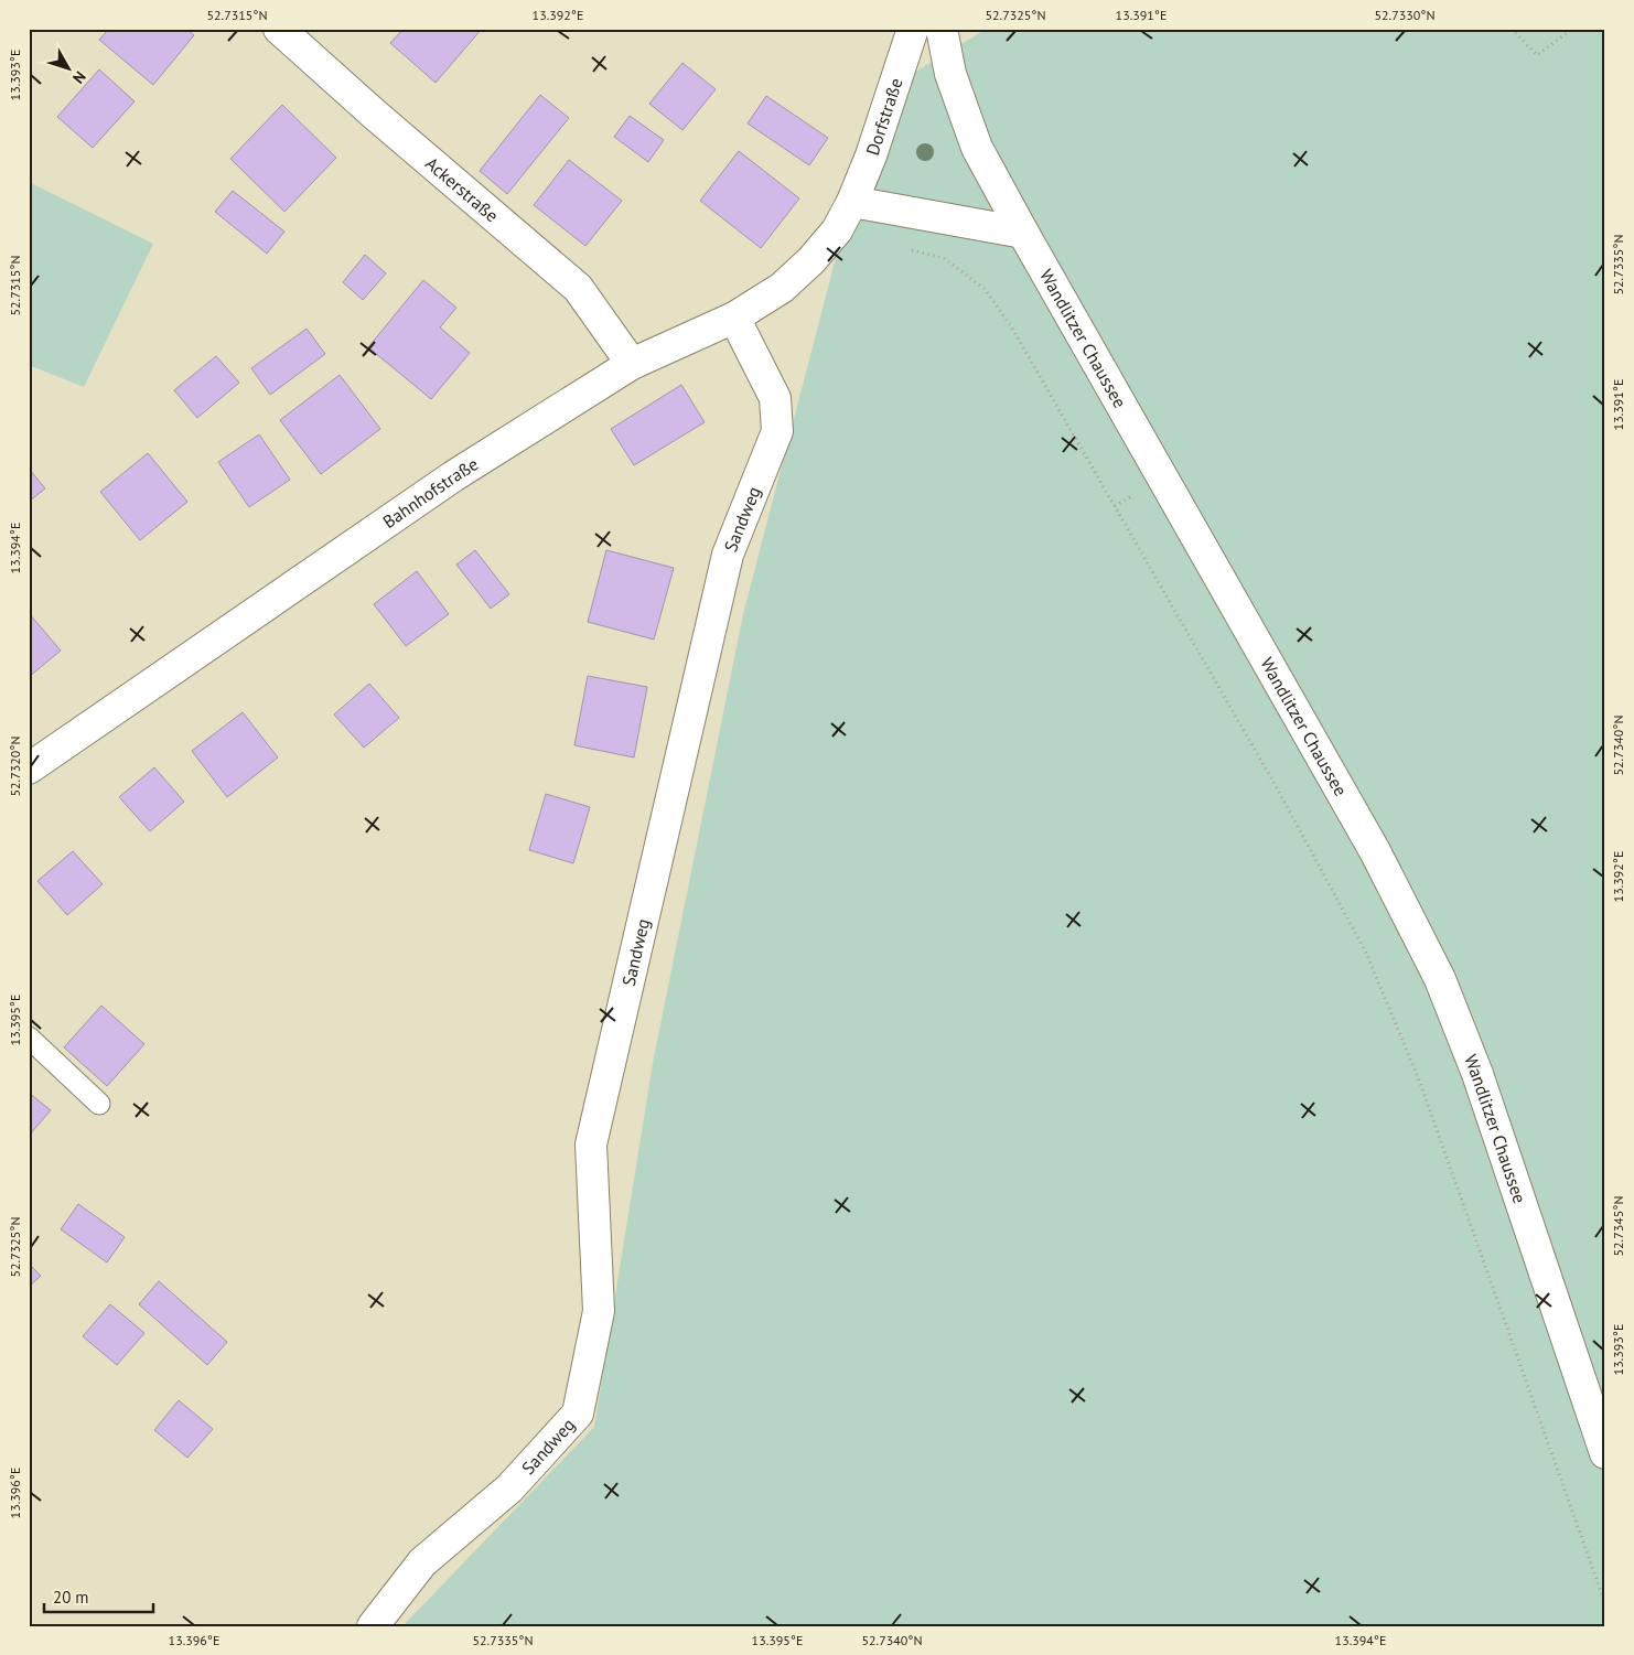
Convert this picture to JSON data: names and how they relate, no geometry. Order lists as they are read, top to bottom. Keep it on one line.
{"streets":{"street":["Dorfstraße","Ackerstraße","Wandlitzer Chaussee","Bahnhofstraße","Sandweg"]},"crossings":[["Dorfstraße","Bahnhofstraße"],["Ackerstraße","Bahnhofstraße"],["Bahnhofstraße","Sandweg"]],"scale_bar":"20 m","north":"bottom right","coordinates":["52.7315°N","13.392°E","52.7325°N","13.391°E","52.7330°N","13.393°E","52.7335°N","13.394°E","52.7340°N","52.7320°N","13.395°E","52.7345°N","13.396°E"]}
